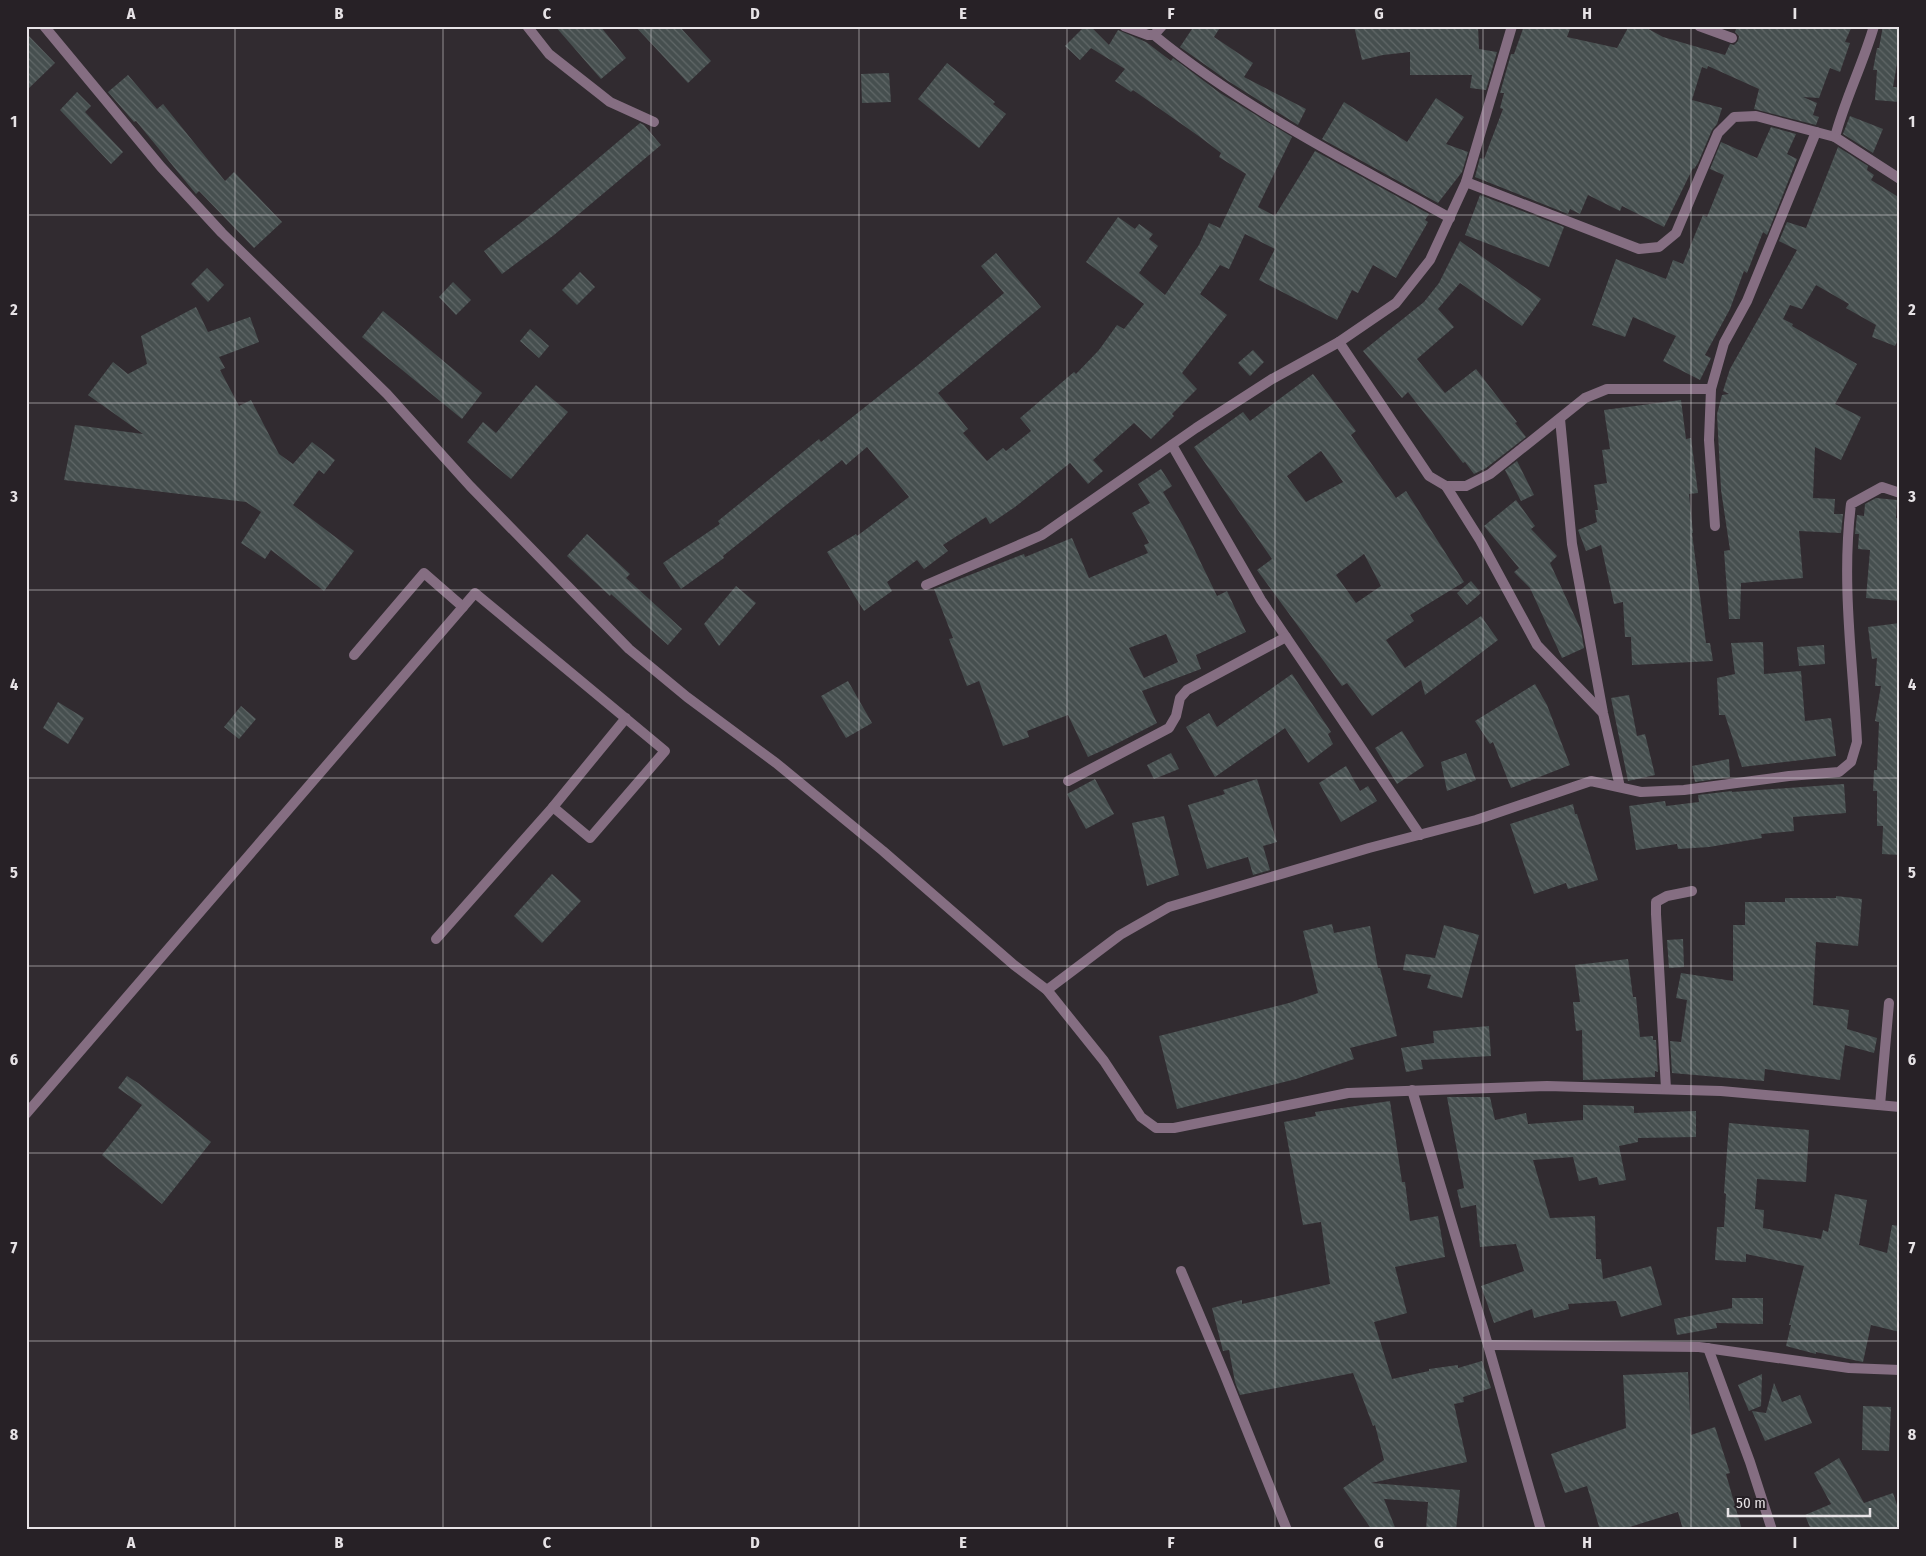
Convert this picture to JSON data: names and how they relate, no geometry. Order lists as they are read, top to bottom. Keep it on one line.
{"scale_bar":"50 m","grid":{"columns":["A","B","C","D","E","F","G","H","I"],"rows":["1","2","3","4","5","6","7","8"]}}
